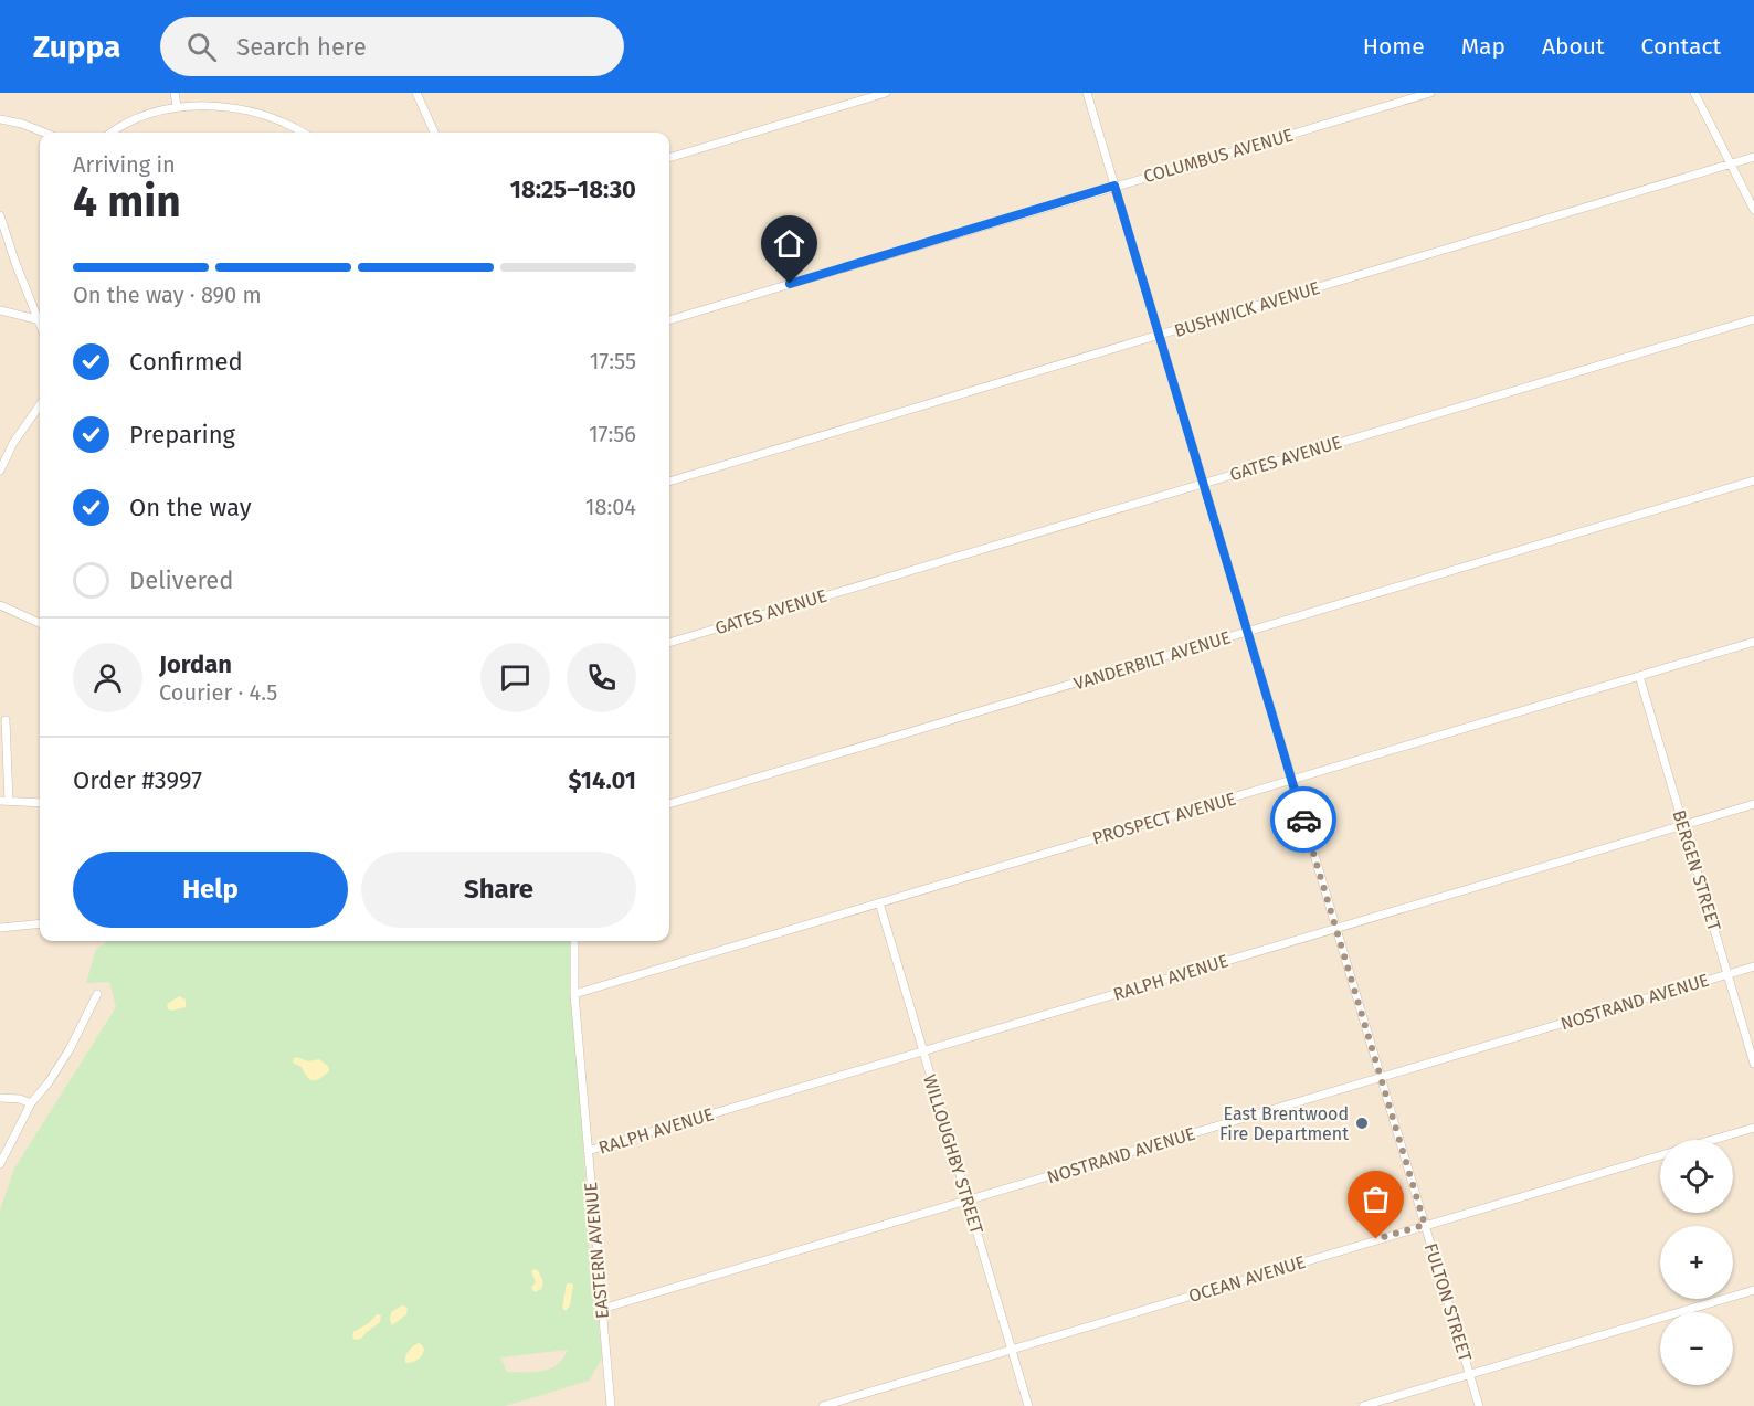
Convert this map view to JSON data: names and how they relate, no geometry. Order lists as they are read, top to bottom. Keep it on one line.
{"streets":{"street":["COLUMBUS AVENUE","BUSHWICK AVENUE","GATES AVENUE","VANDERBILT AVENUE","PROSPECT AVENUE","BERGEN STREET","RALPH AVENUE","NOSTRAND AVENUE","WILLOUGHBY STREET","EASTERN AVENUE","OCEAN AVENUE","FULTON STREET"]},"crossings":[["COLUMBUS AVENUE","FULTON STREET"],["BUSHWICK AVENUE","FULTON STREET"],["GATES AVENUE","FULTON STREET"],["VANDERBILT AVENUE","FULTON STREET"],["PROSPECT AVENUE","BERGEN STREET"],["PROSPECT AVENUE","WILLOUGHBY STREET"],["PROSPECT AVENUE","EASTERN AVENUE"],["PROSPECT AVENUE","FULTON STREET"],["BERGEN STREET","RALPH AVENUE"],["BERGEN STREET","NOSTRAND AVENUE"],["RALPH AVENUE","WILLOUGHBY STREET"],["RALPH AVENUE","EASTERN AVENUE"],["RALPH AVENUE","FULTON STREET"],["NOSTRAND AVENUE","WILLOUGHBY STREET"],["NOSTRAND AVENUE","EASTERN AVENUE"],["NOSTRAND AVENUE","FULTON STREET"],["WILLOUGHBY STREET","OCEAN AVENUE"],["OCEAN AVENUE","FULTON STREET"]],"places":["East Brentwood Fire Department"],"page":{"header":"Zuppa","search":"Search here","nav":["Home","Map","About","Contact"],"heading":["4 min","Arriving in","18:25–18:30"],"panel":["Jordan","Courier · 4.5","Order #3997","$14.01"],"bar":"On the way · 890 m","list":[["Confirmed","17:55"],["Preparing","17:56"],["On the way","18:04"],"Delivered"],"buttons":["Help","Share"],"map_buttons":["+","−"]}}
